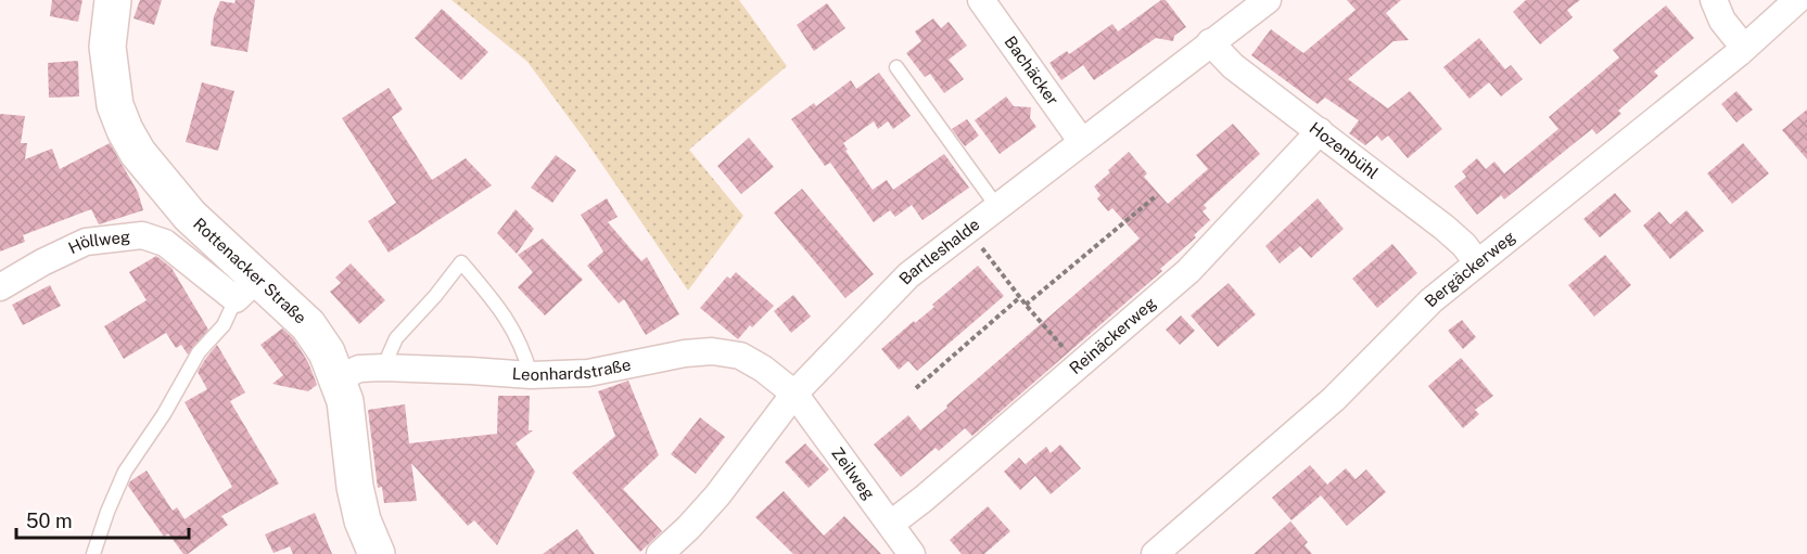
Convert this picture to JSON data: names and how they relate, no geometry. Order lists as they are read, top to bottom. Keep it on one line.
{"streets":{"main road":["Rottenacker Straße"],"street":["Bachäcker","Hozenbühl","Höllweg","Bartleshalde","Bergäckerweg","Reinäckerweg","Leonhardstraße","Zeilweg"]},"crossings":[["Bachäcker","Bartleshalde"],["Hozenbühl","Bartleshalde"],["Hozenbühl","Bergäckerweg"],["Hozenbühl","Reinäckerweg"],["Höllweg","Rottenacker Straße"],["Bartleshalde","Leonhardstraße"],["Bartleshalde","Zeilweg"],["Rottenacker Straße","Leonhardstraße"],["Reinäckerweg","Zeilweg"],["Leonhardstraße","Zeilweg"]],"scale_bar":"50 m"}
